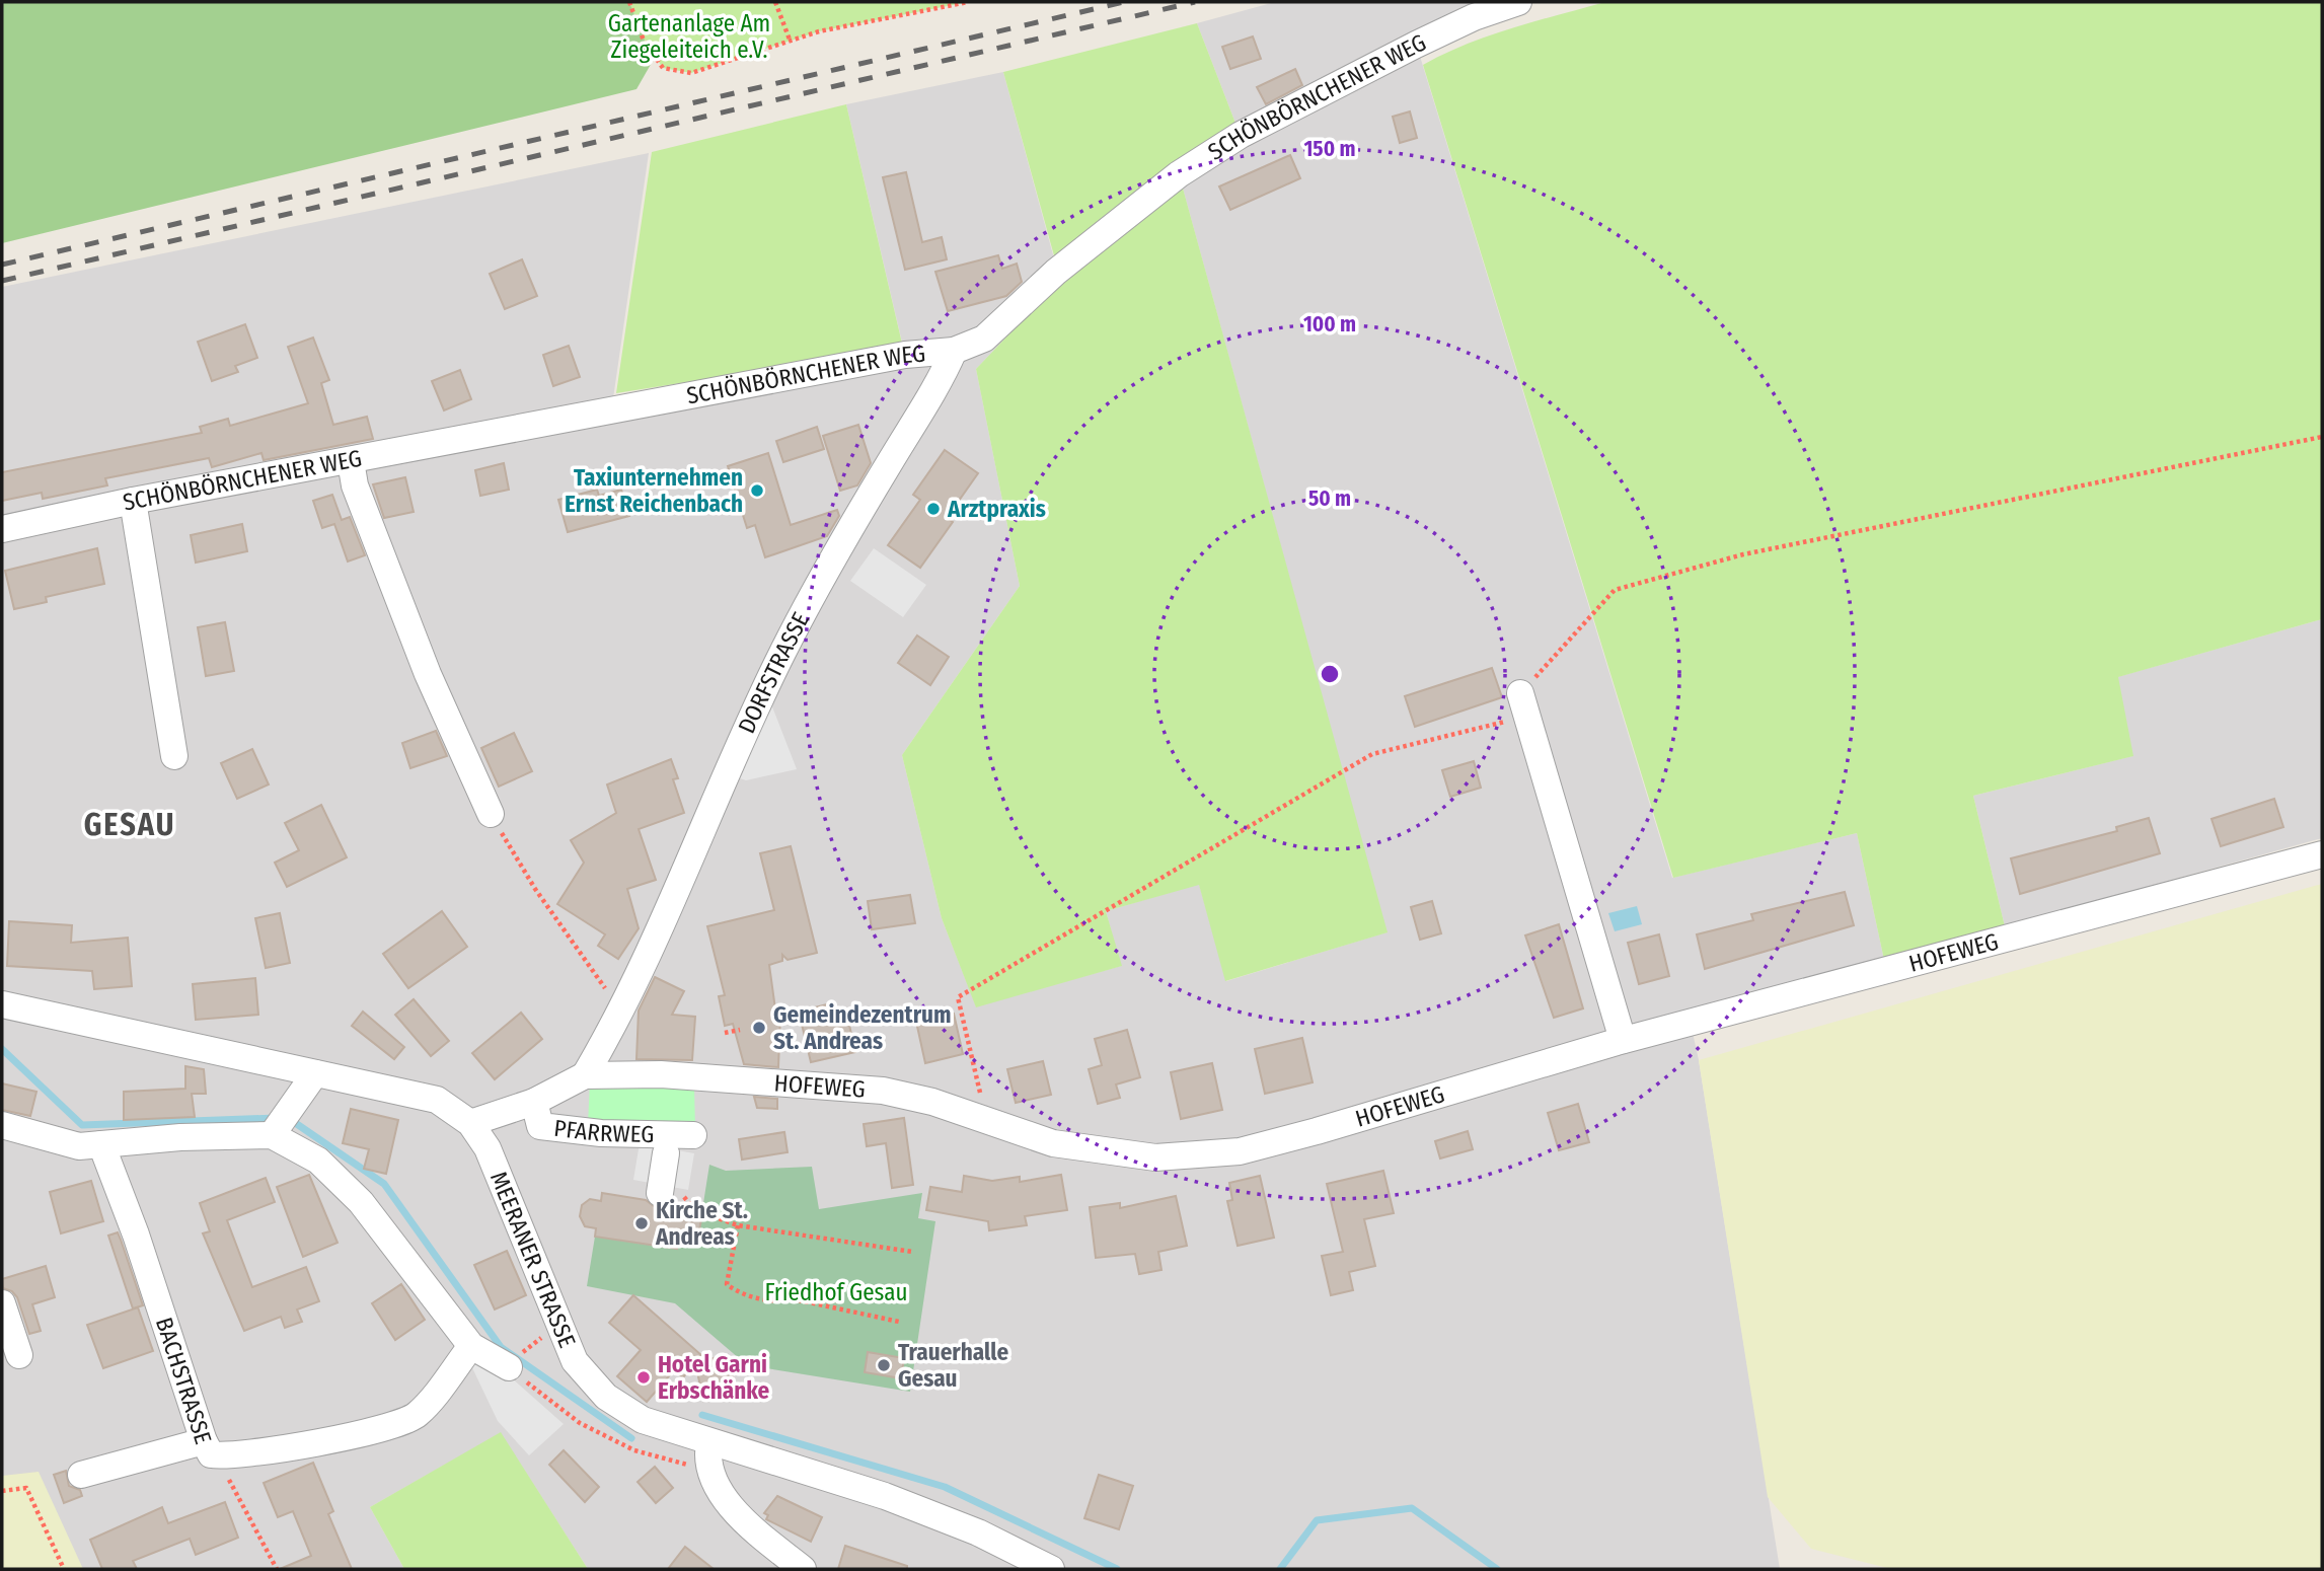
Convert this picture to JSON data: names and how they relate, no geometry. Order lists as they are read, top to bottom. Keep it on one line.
{"streets":{"street":["SCHÖNBÖRNCHENER WEG","DORFSTRASSE","HOFEWEG","PFARRWEG","MEERANER STRASSE","BACHSTRASSE"]},"crossings":[["SCHÖNBÖRNCHENER WEG","DORFSTRASSE"],["DORFSTRASSE","HOFEWEG"],["HOFEWEG","PFARRWEG"],["HOFEWEG","MEERANER STRASSE"]],"districts":["GESAU"],"parks":["Gartenanlage Am Ziegeleiteich e.V.","Friedhof Gesau"],"places":["Taxiunternehmen Ernst Reichenbach","Arztpraxis","Gemeindezentrum St. Andreas","Kirche St. Andreas","Trauerhalle Gesau","Hotel Garni Erbschänke"],"rings":["150 m","100 m","50 m"]}
